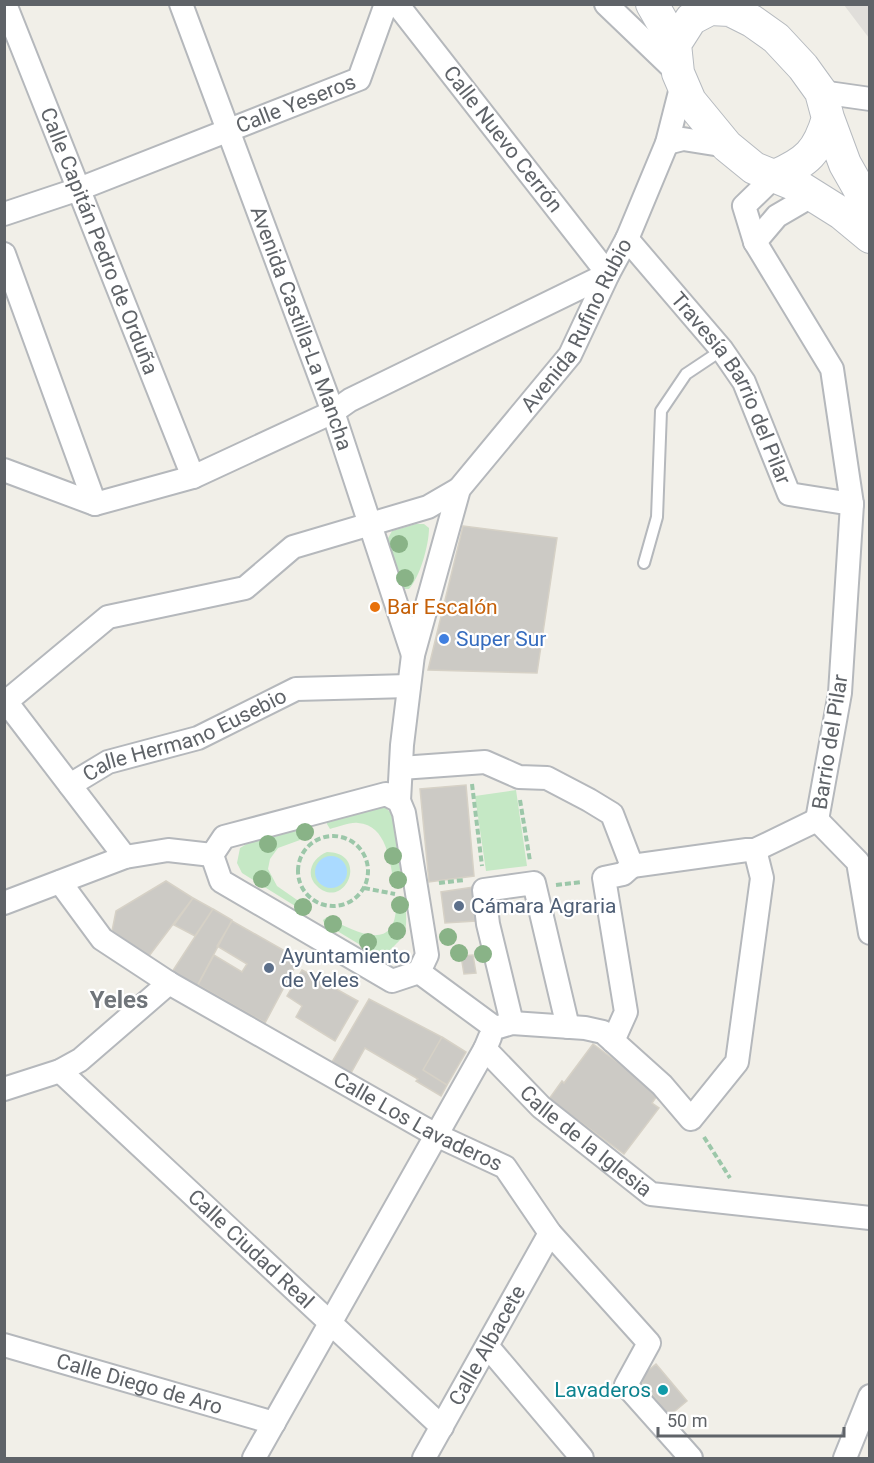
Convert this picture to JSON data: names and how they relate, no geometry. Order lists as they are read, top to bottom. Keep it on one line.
{"streets":{"street":["Calle Yeseros","Calle Nuevo Cerrón","Calle Capitán Pedro de Orduña","Avenida Rufino Rubio","Avenida Castilla-La Mancha","Travesía Barrio del Pilar","Calle Hermano Eusebio","Barrio del Pilar","Calle Los Lavaderos","Calle de la Iglesia","Calle Ciudad Real","Calle Albacete","Calle Diego de Aro"]},"crossings":[["Calle Yeseros","Calle Capitán Pedro de Orduña"],["Calle Yeseros","Avenida Castilla-La Mancha"],["Calle Nuevo Cerrón","Avenida Rufino Rubio"],["Avenida Rufino Rubio","Avenida Castilla-La Mancha"],["Avenida Rufino Rubio","Travesía Barrio del Pilar"],["Avenida Rufino Rubio","Calle Hermano Eusebio"],["Avenida Rufino Rubio","Barrio del Pilar"],["Travesía Barrio del Pilar","Barrio del Pilar"],["Calle Los Lavaderos","Calle Albacete"],["Calle Ciudad Real","Calle Albacete"]],"districts":["Yeles"],"places":["Bar Escalón","Super Sur","Cámara Agraria","Ayuntamiento de Yeles","Lavaderos"],"scale_bar":"50 m"}
